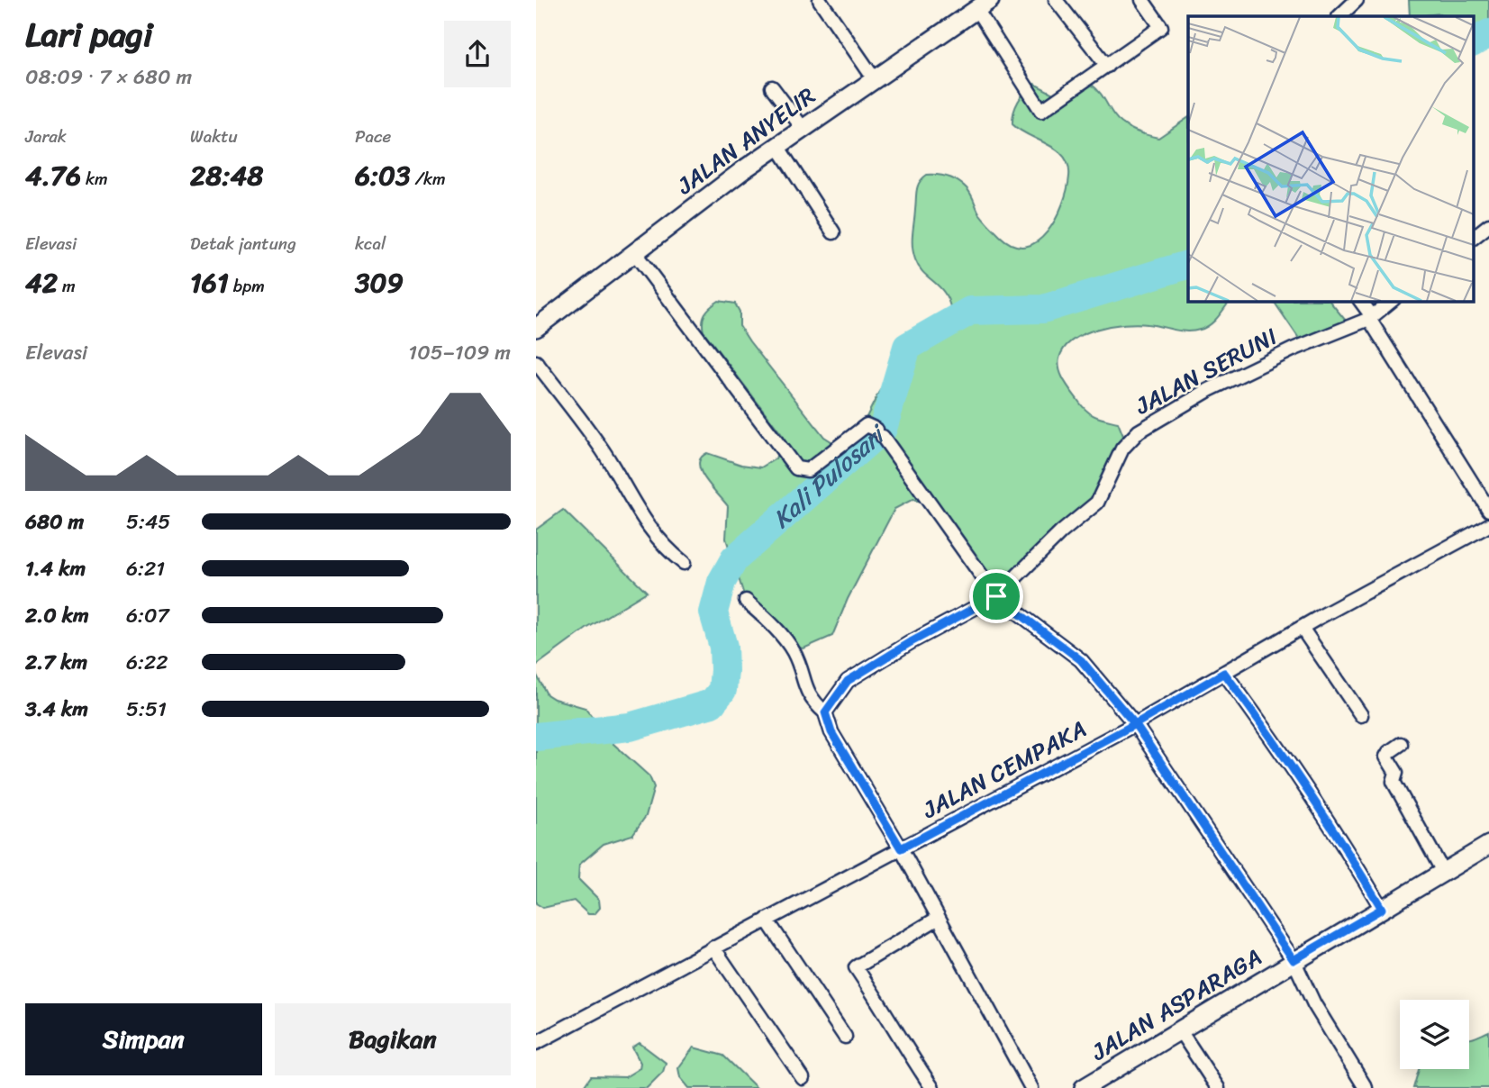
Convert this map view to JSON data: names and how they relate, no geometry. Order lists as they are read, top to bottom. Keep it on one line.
{"streets":{"street":["JALAN ANYELIR","JALAN SERUNI","JALAN CEMPAKA","JALAN ASPARAGA"]},"water":["Kali Pulosari"],"page":{"heading":["Lari pagi","08:09 · 7 × 680 m"],"stats":[["Jarak","4.76 km"],["Waktu","28:48"],["Pace","6:03 /km"],["Elevasi","42 m"],["Detak jantung","161 bpm"],["kcal","309"]],"chart":["Elevasi","105–109 m"],"list":[{"name":"680 m","note":"5:45"},{"name":"1.4 km","note":"6:21"},{"name":"2.0 km","note":"6:07"},{"name":"2.7 km","note":"6:22"},{"name":"3.4 km","note":"5:51"}],"buttons":["Simpan","Bagikan"]}}
